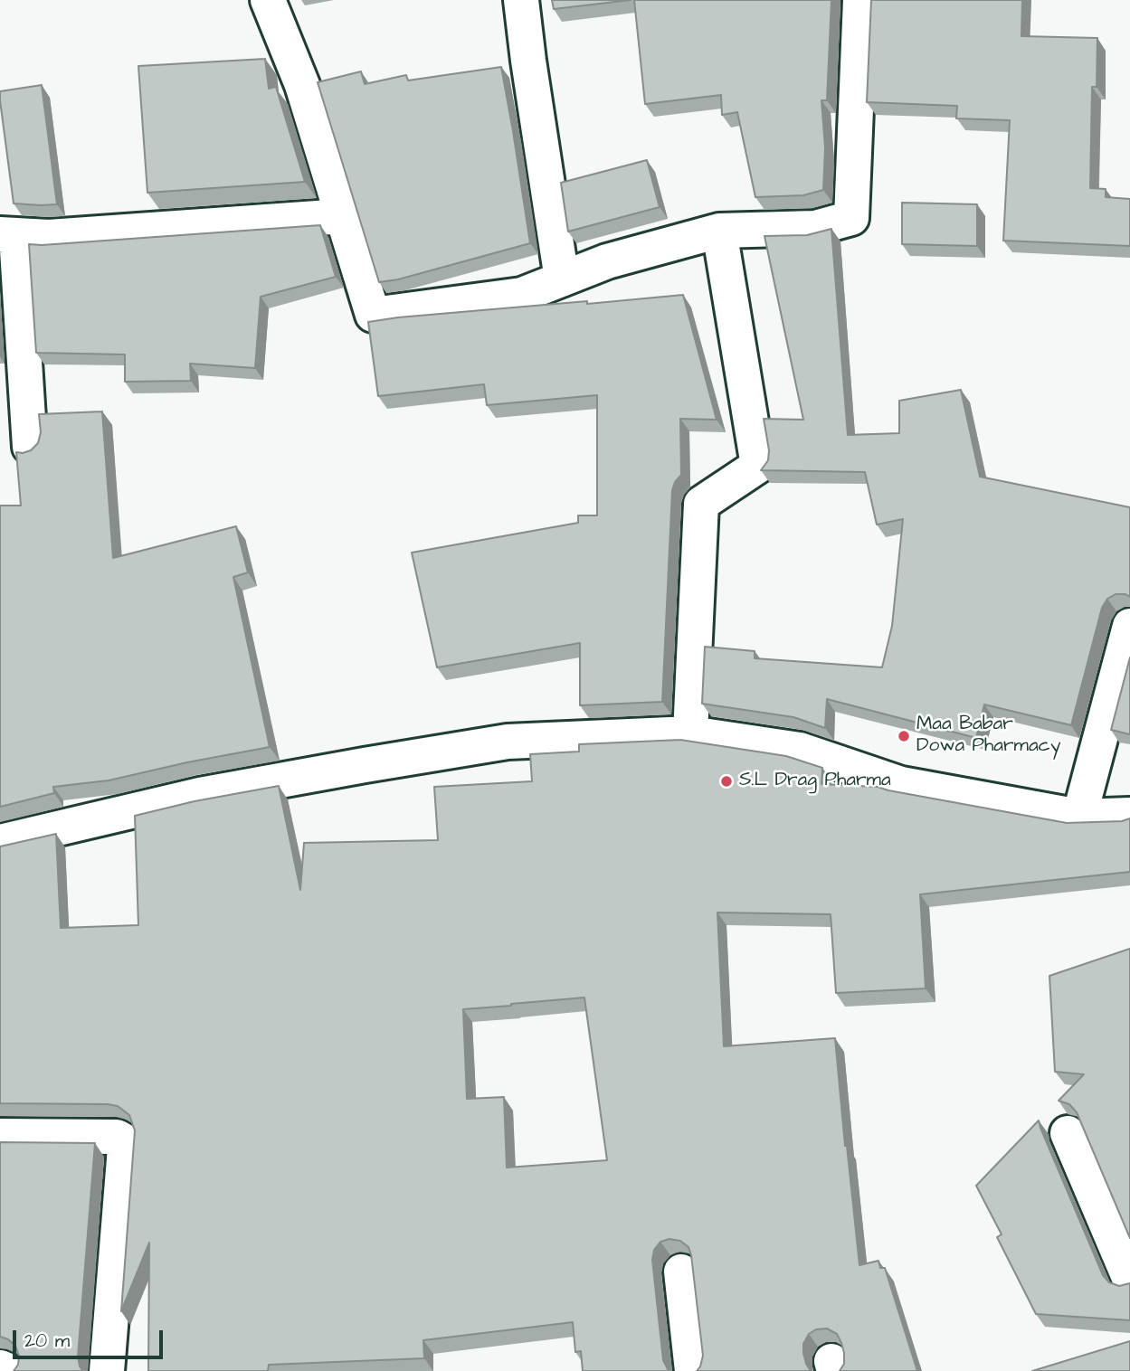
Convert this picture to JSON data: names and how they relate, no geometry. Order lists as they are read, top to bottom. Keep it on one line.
{"places":["Maa Babar Dowa Pharmacy","S.L Drag Pharma"],"scale_bar":"20 m"}
